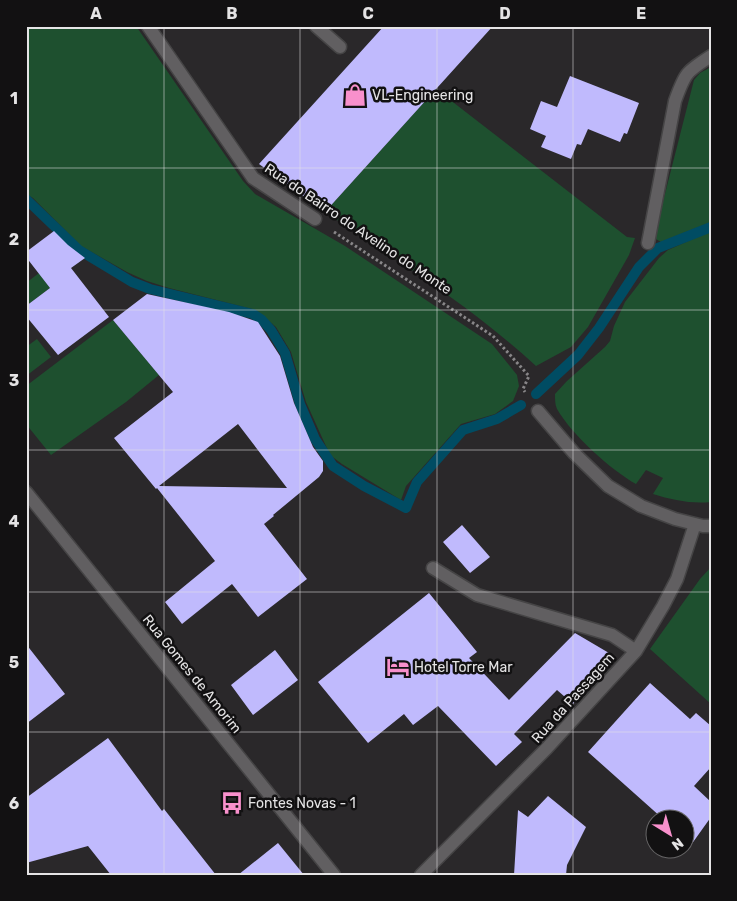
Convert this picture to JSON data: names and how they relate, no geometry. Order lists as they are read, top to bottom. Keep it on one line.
{"streets":{"street":["Rua do Bairro do Avelino do Monte","Rua Gomes de Amorim","Rua da Passagem"]},"places":{"shop":["VL-Engineering"],"hotel":["Hotel Torre Mar"],"bus stop":["Fontes Novas - 1"]},"north":"bottom right","grid":{"columns":["A","B","C","D","E"],"rows":["1","2","3","4","5","6"]}}
